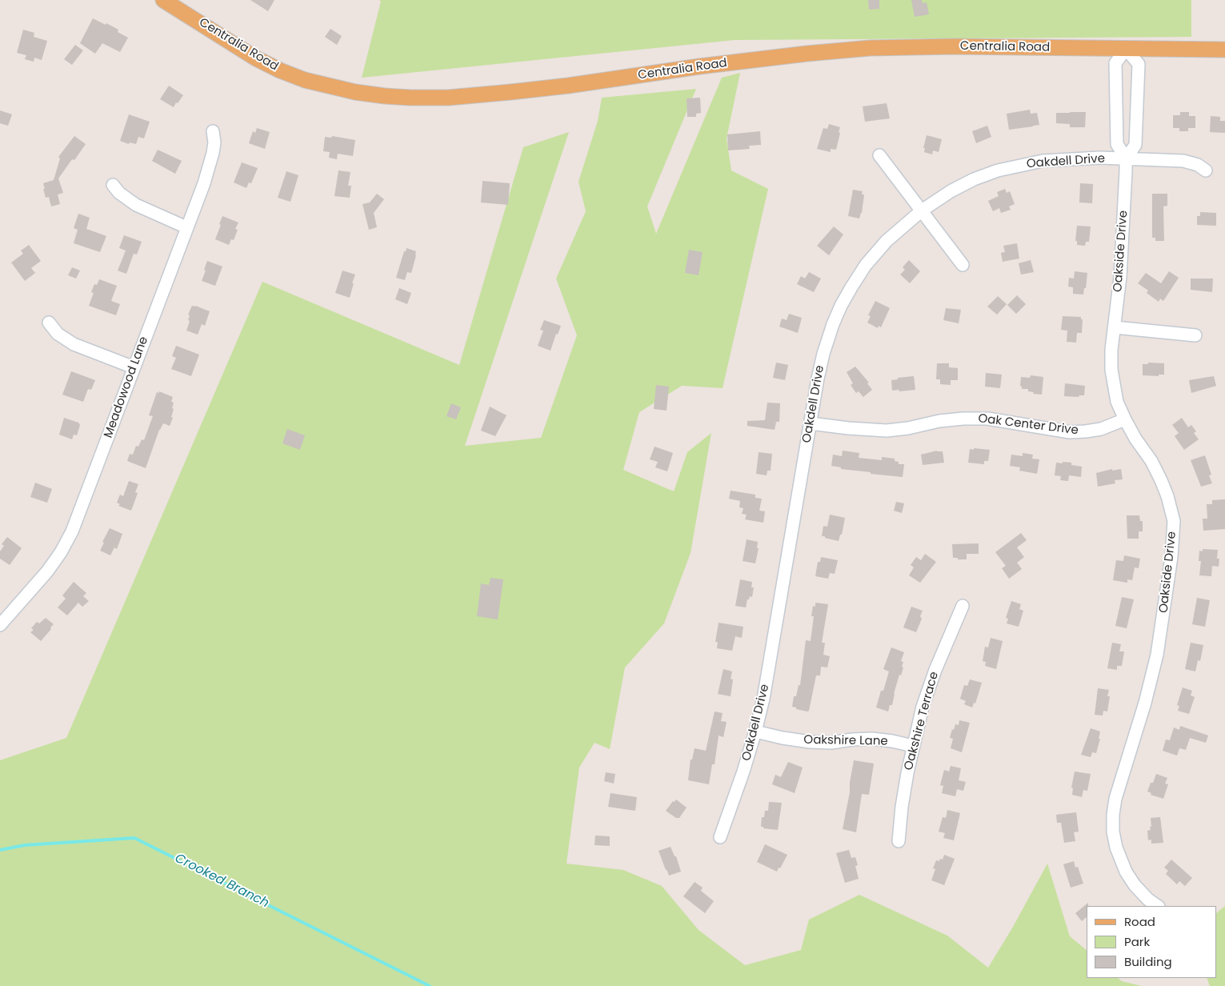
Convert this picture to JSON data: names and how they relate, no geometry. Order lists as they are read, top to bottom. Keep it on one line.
{"streets":{"main road":["Centralia Road"],"street":["Oakdell Drive","Oakside Drive","Meadowood Lane","Oak Center Drive","Oakshire Terrace","Oakshire Lane"]},"crossings":[["Centralia Road","Oakside Drive"],["Oakdell Drive","Oakside Drive"],["Oakdell Drive","Oak Center Drive"],["Oakdell Drive","Oakshire Lane"],["Oakside Drive","Oak Center Drive"],["Oakshire Terrace","Oakshire Lane"]],"water":["Crooked Branch"],"legend":["Road","Park","Building"]}
